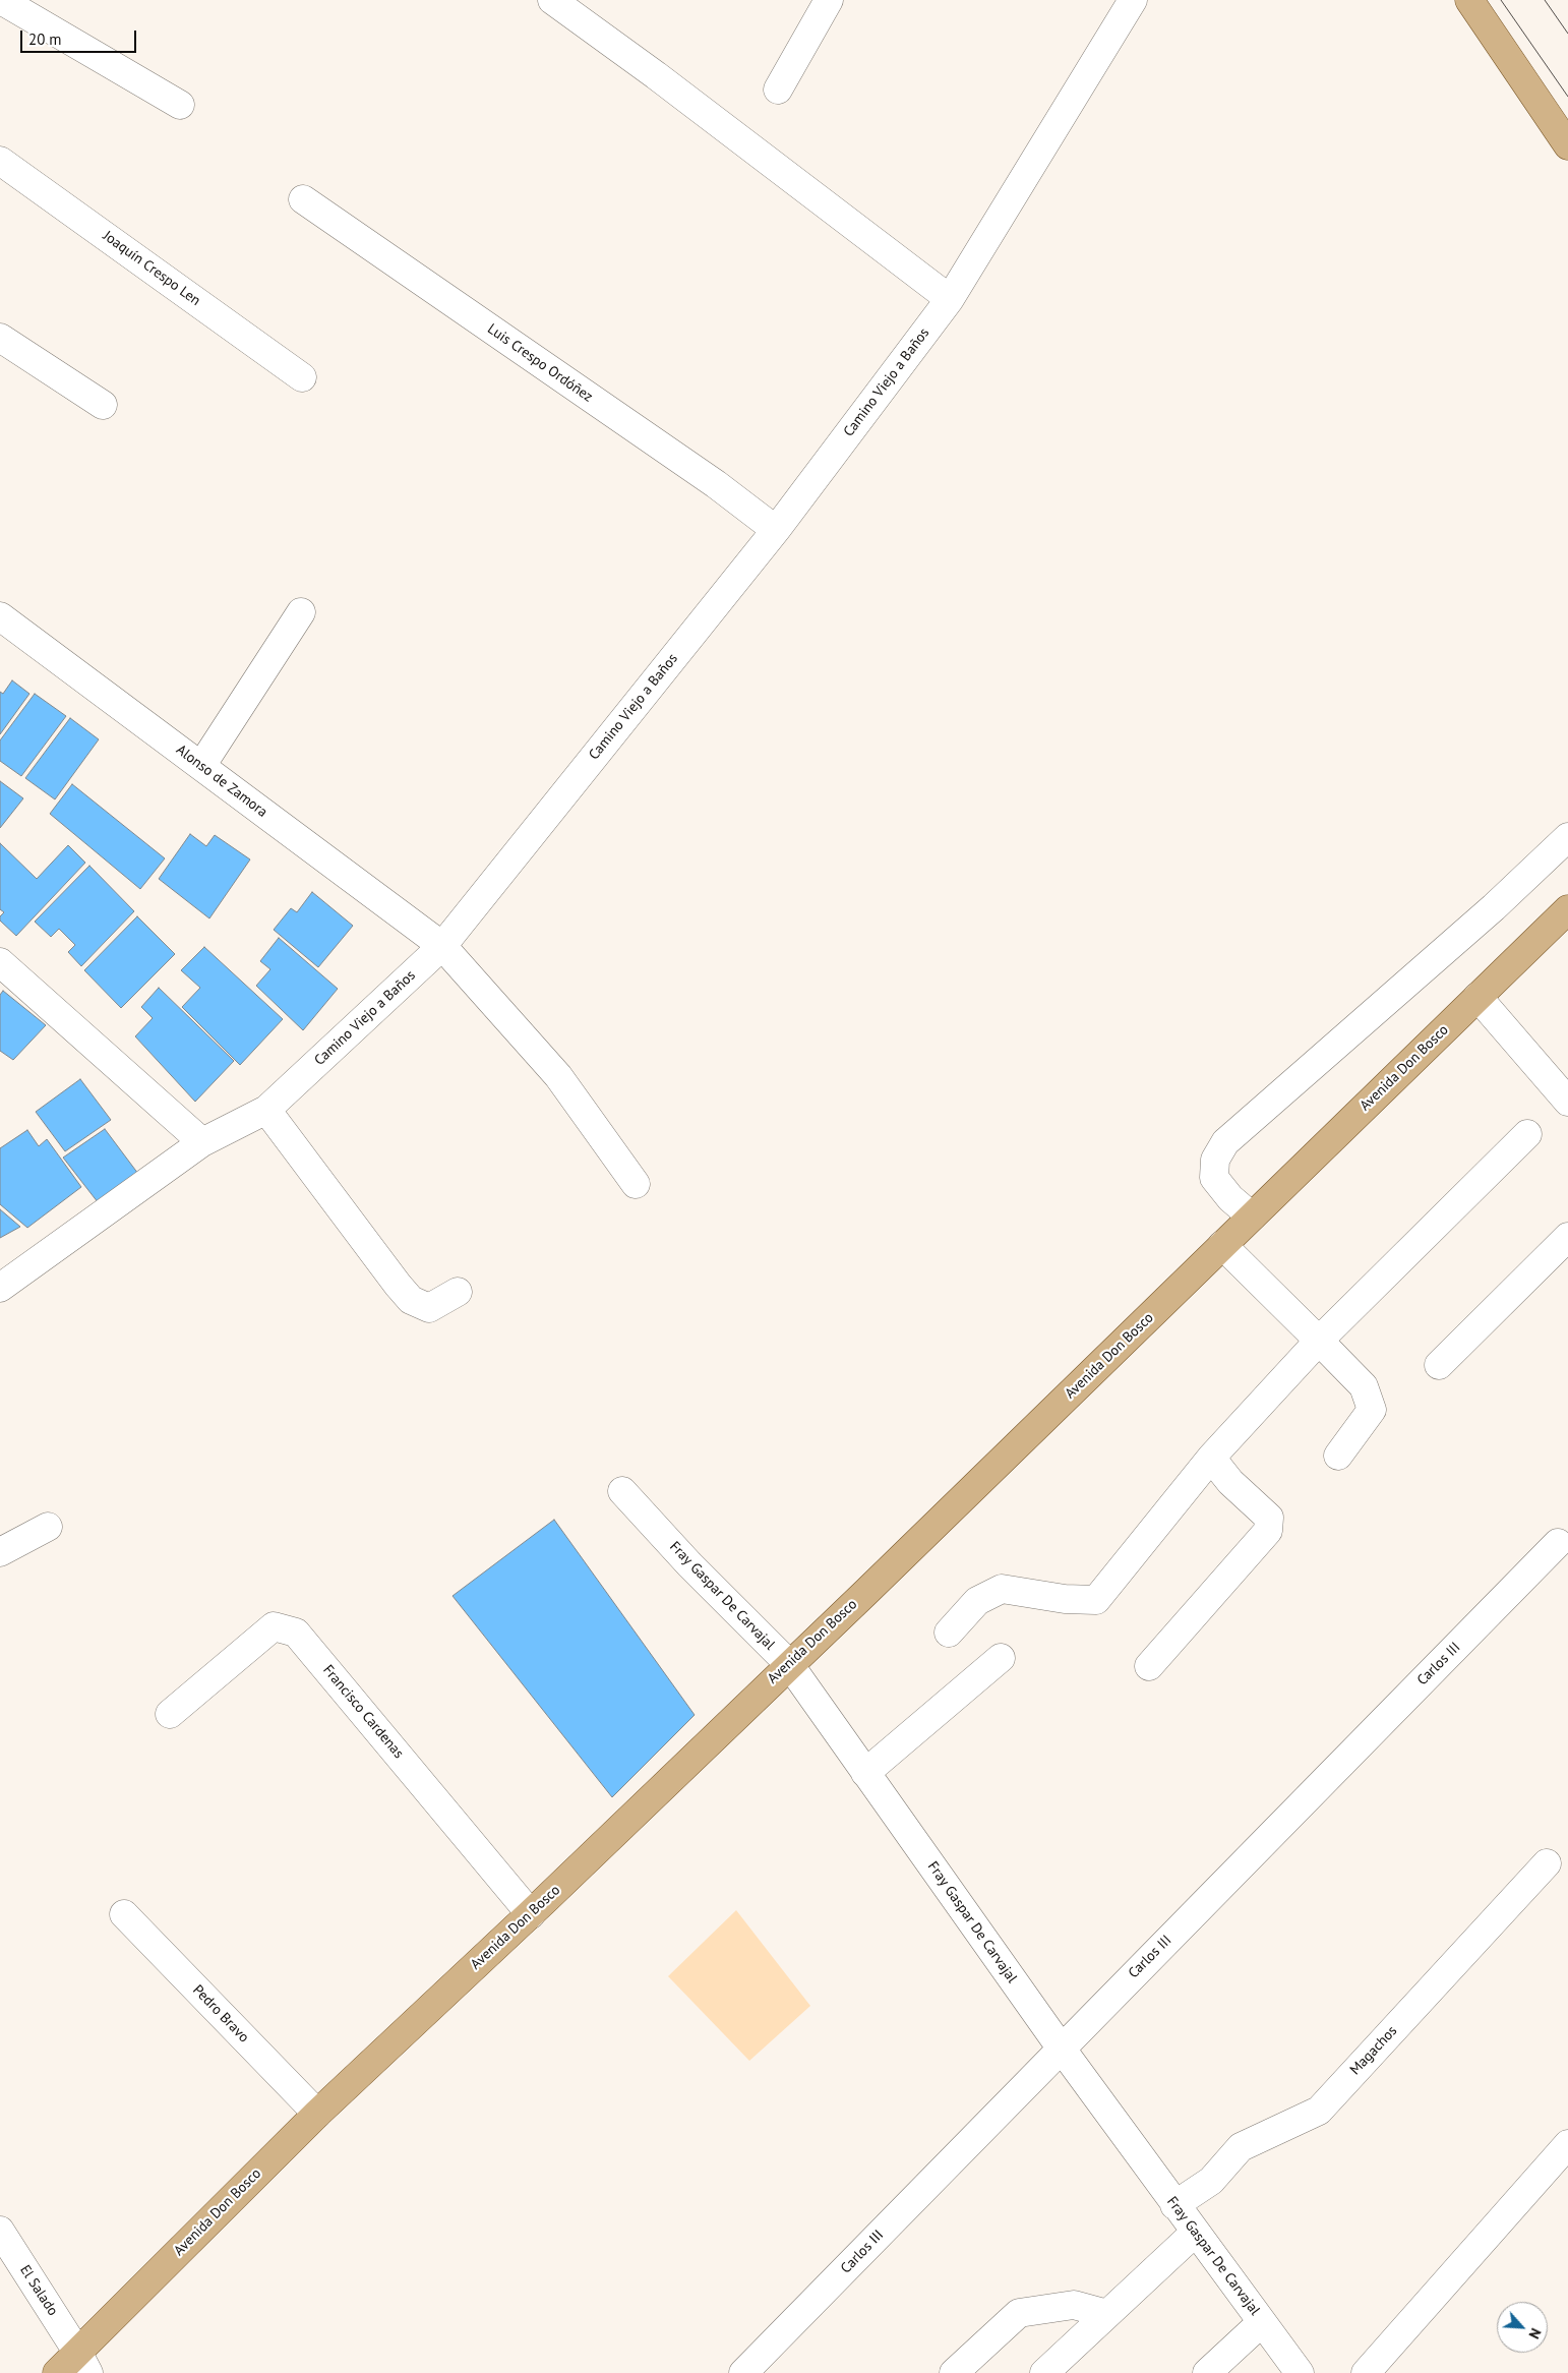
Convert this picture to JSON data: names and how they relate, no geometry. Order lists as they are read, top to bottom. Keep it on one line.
{"streets":{"main road":["Avenida Don Bosco"],"street":["Joaquín Crespo Len","Luis Crespo Ordóñez","Camino Viejo a Baños","Alonso de Zamora","Fray Gaspar De Carvajal","Carlos III","Francisco Cardenas","Pedro Bravo","Magachos","El Salado"]},"crossings":[["Luis Crespo Ordóñez","Camino Viejo a Baños"],["Camino Viejo a Baños","Alonso de Zamora"],["Avenida Don Bosco","Fray Gaspar De Carvajal"],["Avenida Don Bosco","Francisco Cardenas"],["Avenida Don Bosco","Pedro Bravo"],["Avenida Don Bosco","El Salado"],["Fray Gaspar De Carvajal","Carlos III"],["Fray Gaspar De Carvajal","Magachos"]],"scale_bar":"20 m","north":"bottom right"}
